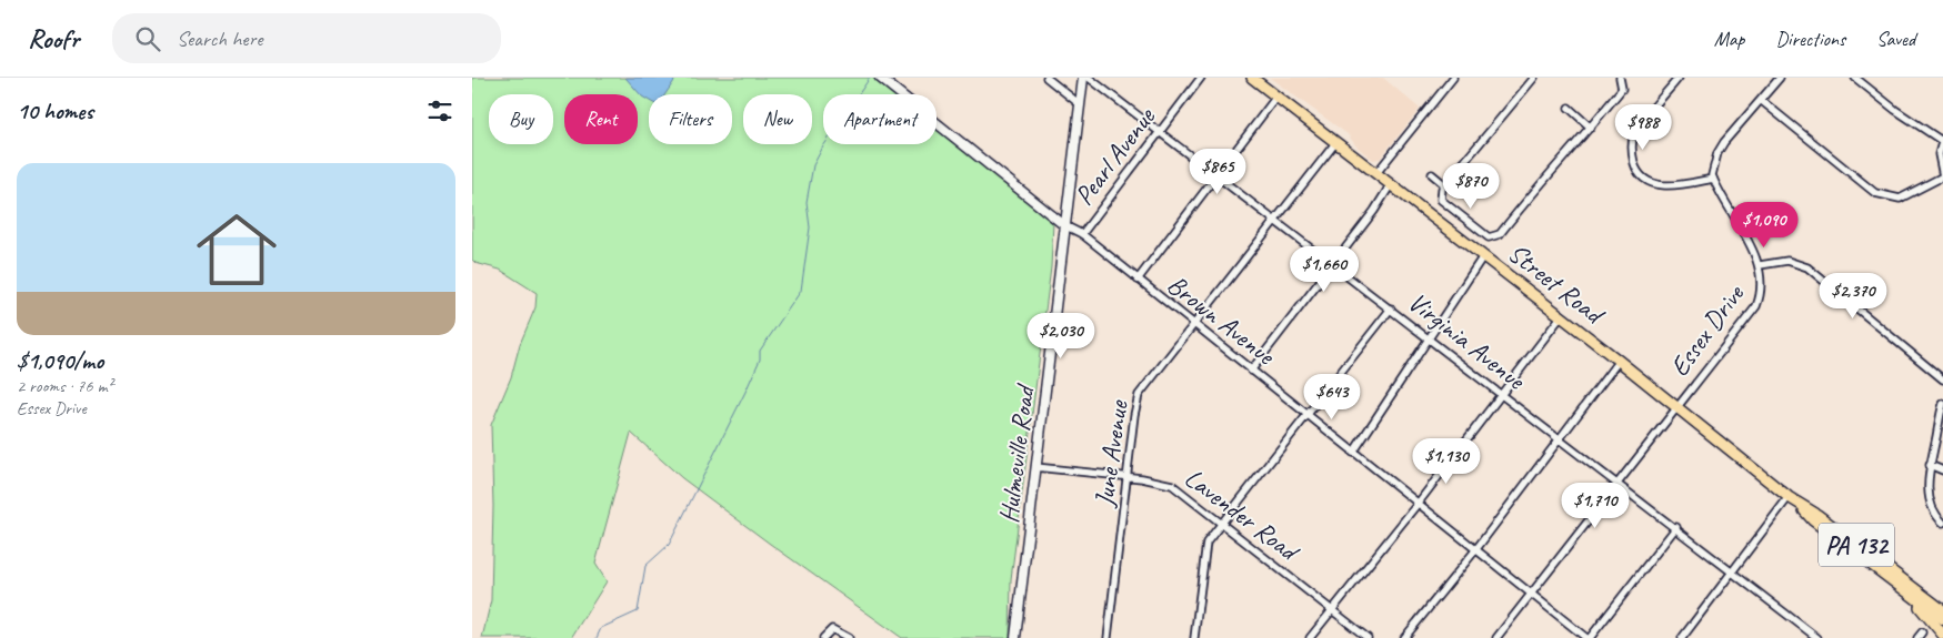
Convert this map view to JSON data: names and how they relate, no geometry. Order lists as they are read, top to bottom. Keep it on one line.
{"streets":{"main road":["Street Road","Brown Avenue","Hulmeville Road","PA 132"],"street":["Pearl Avenue","Essex Drive","Virginia Avenue","June Avenue","Lavender Road"]},"crossings":[["Pearl Avenue","Brown Avenue"],["Pearl Avenue","Virginia Avenue"],["Street Road","Essex Drive"],["Street Road","June Avenue"],["Brown Avenue","Essex Drive"],["Brown Avenue","June Avenue"],["Brown Avenue","Hulmeville Road"],["Essex Drive","Virginia Avenue"],["Virginia Avenue","June Avenue"],["June Avenue","Lavender Road"],["Hulmeville Road","Lavender Road"]],"page":{"header":"Roofr","search":"Search here","nav":["Map","Directions","Saved"],"heading":"10 homes","chip":["Buy","Rent","Filters","New","Apartment"],"price":["$988","$865","$870","$1,090","$1,660","$2,370","$2,030","$643","$1,130","$1,710"],"list":[{"name":"$1,090/mo","note":"2 rooms · 76 m² · Essex Drive"}]}}
